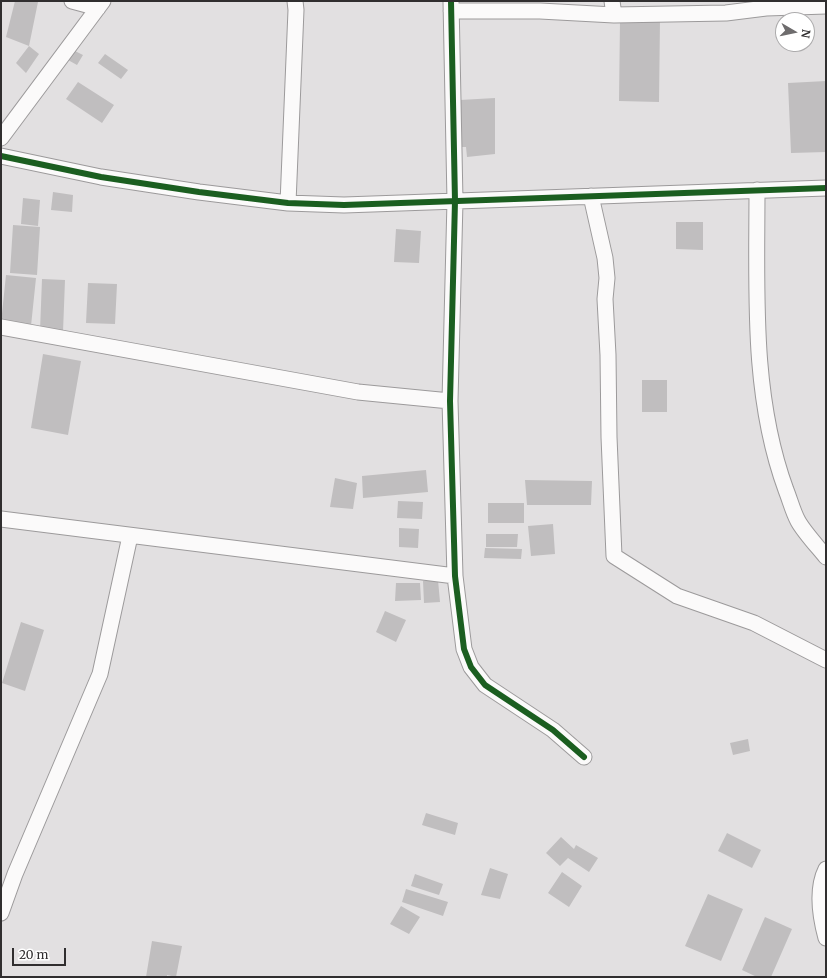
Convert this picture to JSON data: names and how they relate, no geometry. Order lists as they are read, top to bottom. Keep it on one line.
{"scale_bar":"20 m","north":"right"}
